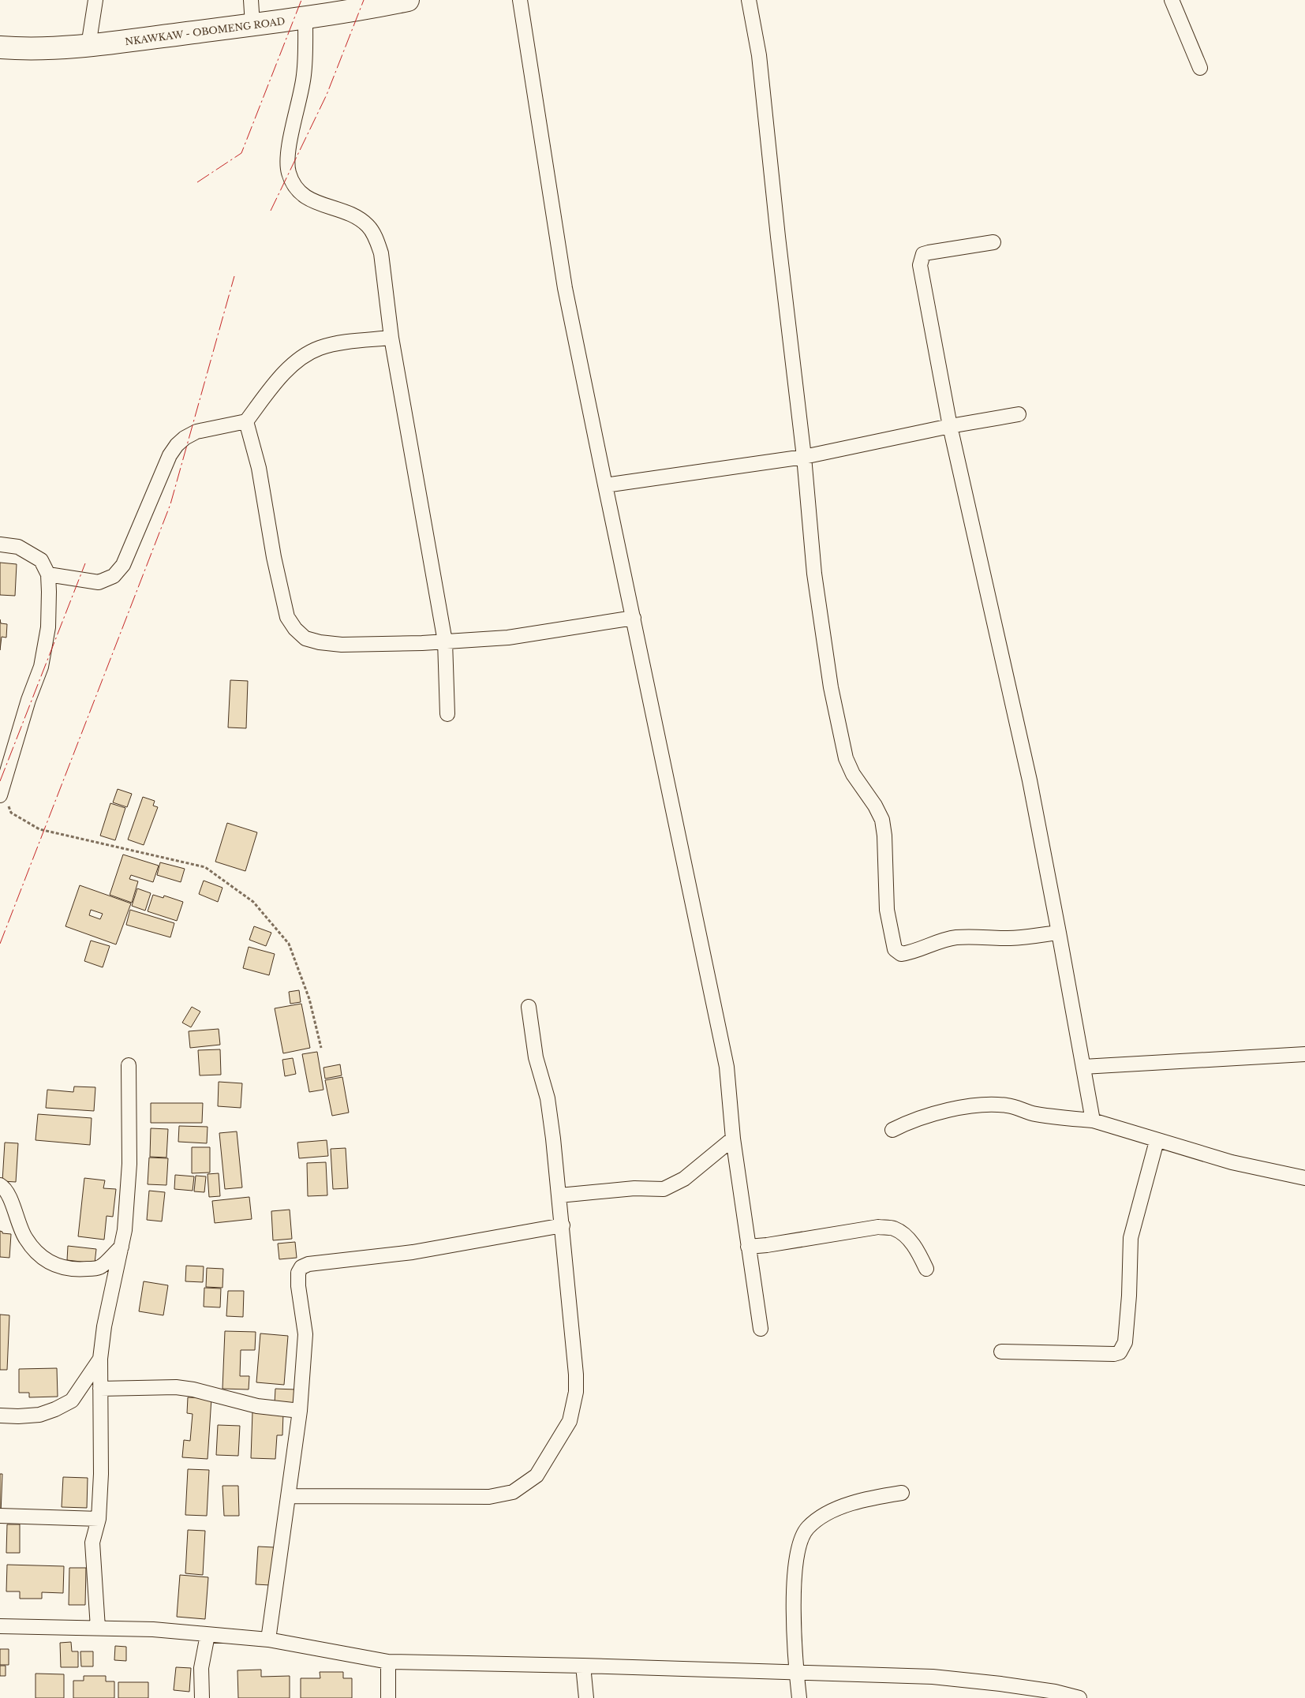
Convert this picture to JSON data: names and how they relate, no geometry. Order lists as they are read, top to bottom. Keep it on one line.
{"streets":{"main road":["NKAWKAW - OBOMENG ROAD"]}}
